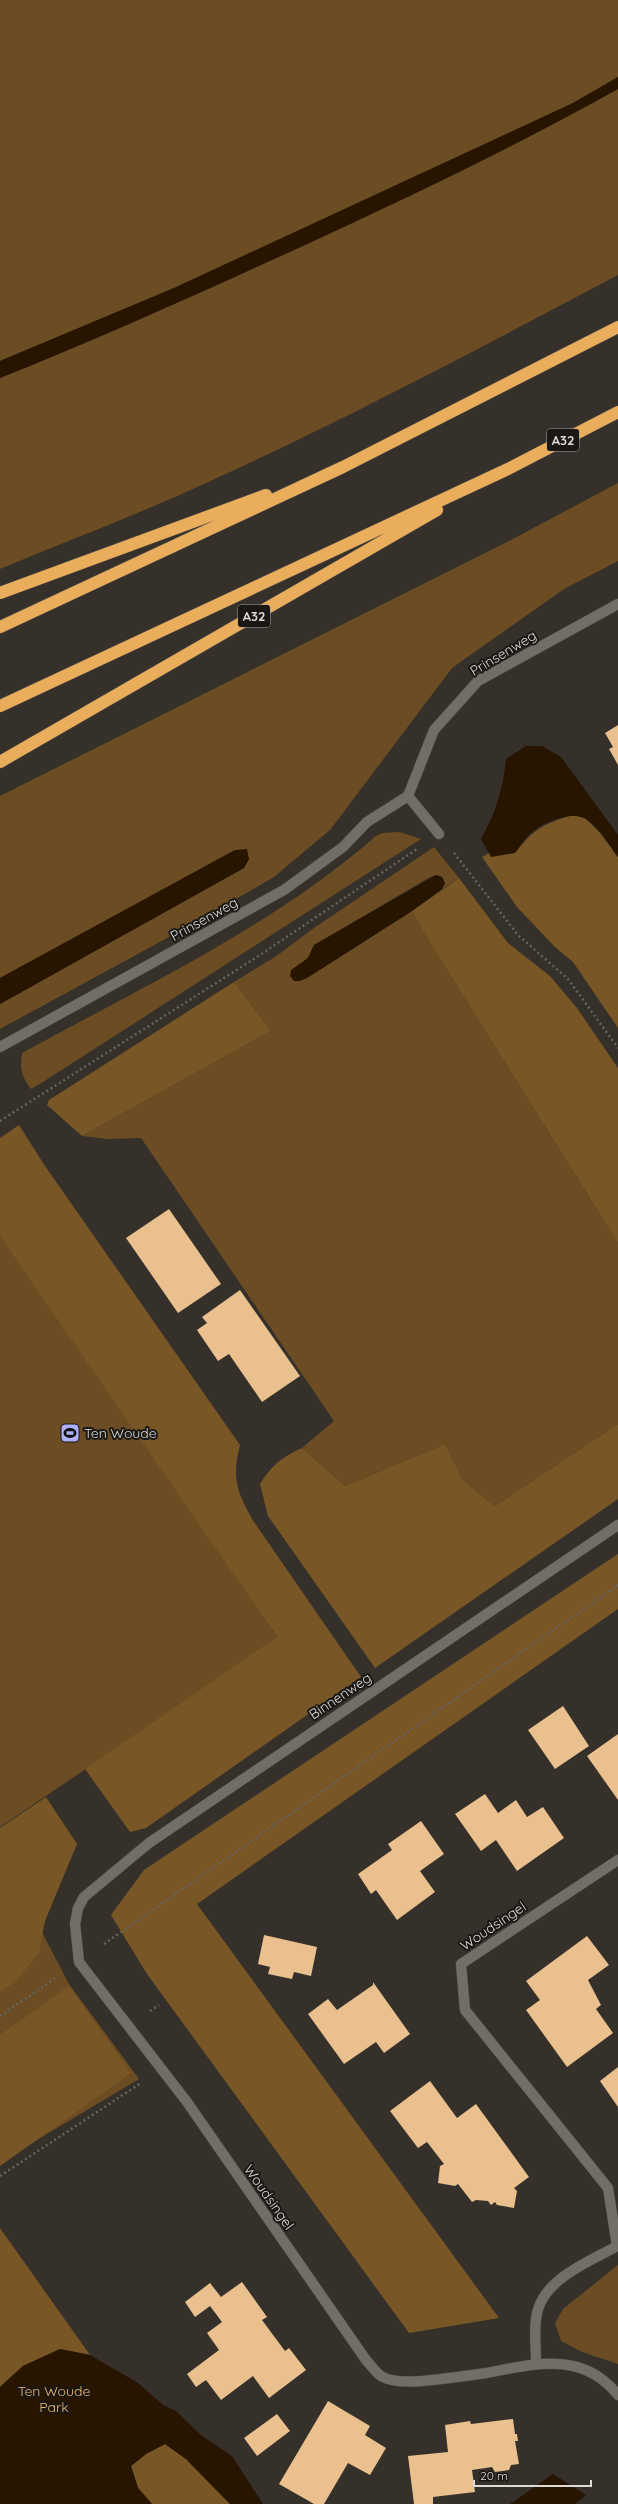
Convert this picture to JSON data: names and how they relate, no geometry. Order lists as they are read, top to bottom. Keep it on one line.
{"streets":{"highway":["A32"],"street":["Prinsenweg","Binnenweg","Woudsingel"]},"crossings":[["Binnenweg","Woudsingel"]],"parks":["Ten Woude Park"],"places":{"sports":["Ten Woude"]},"scale_bar":"20 m"}
